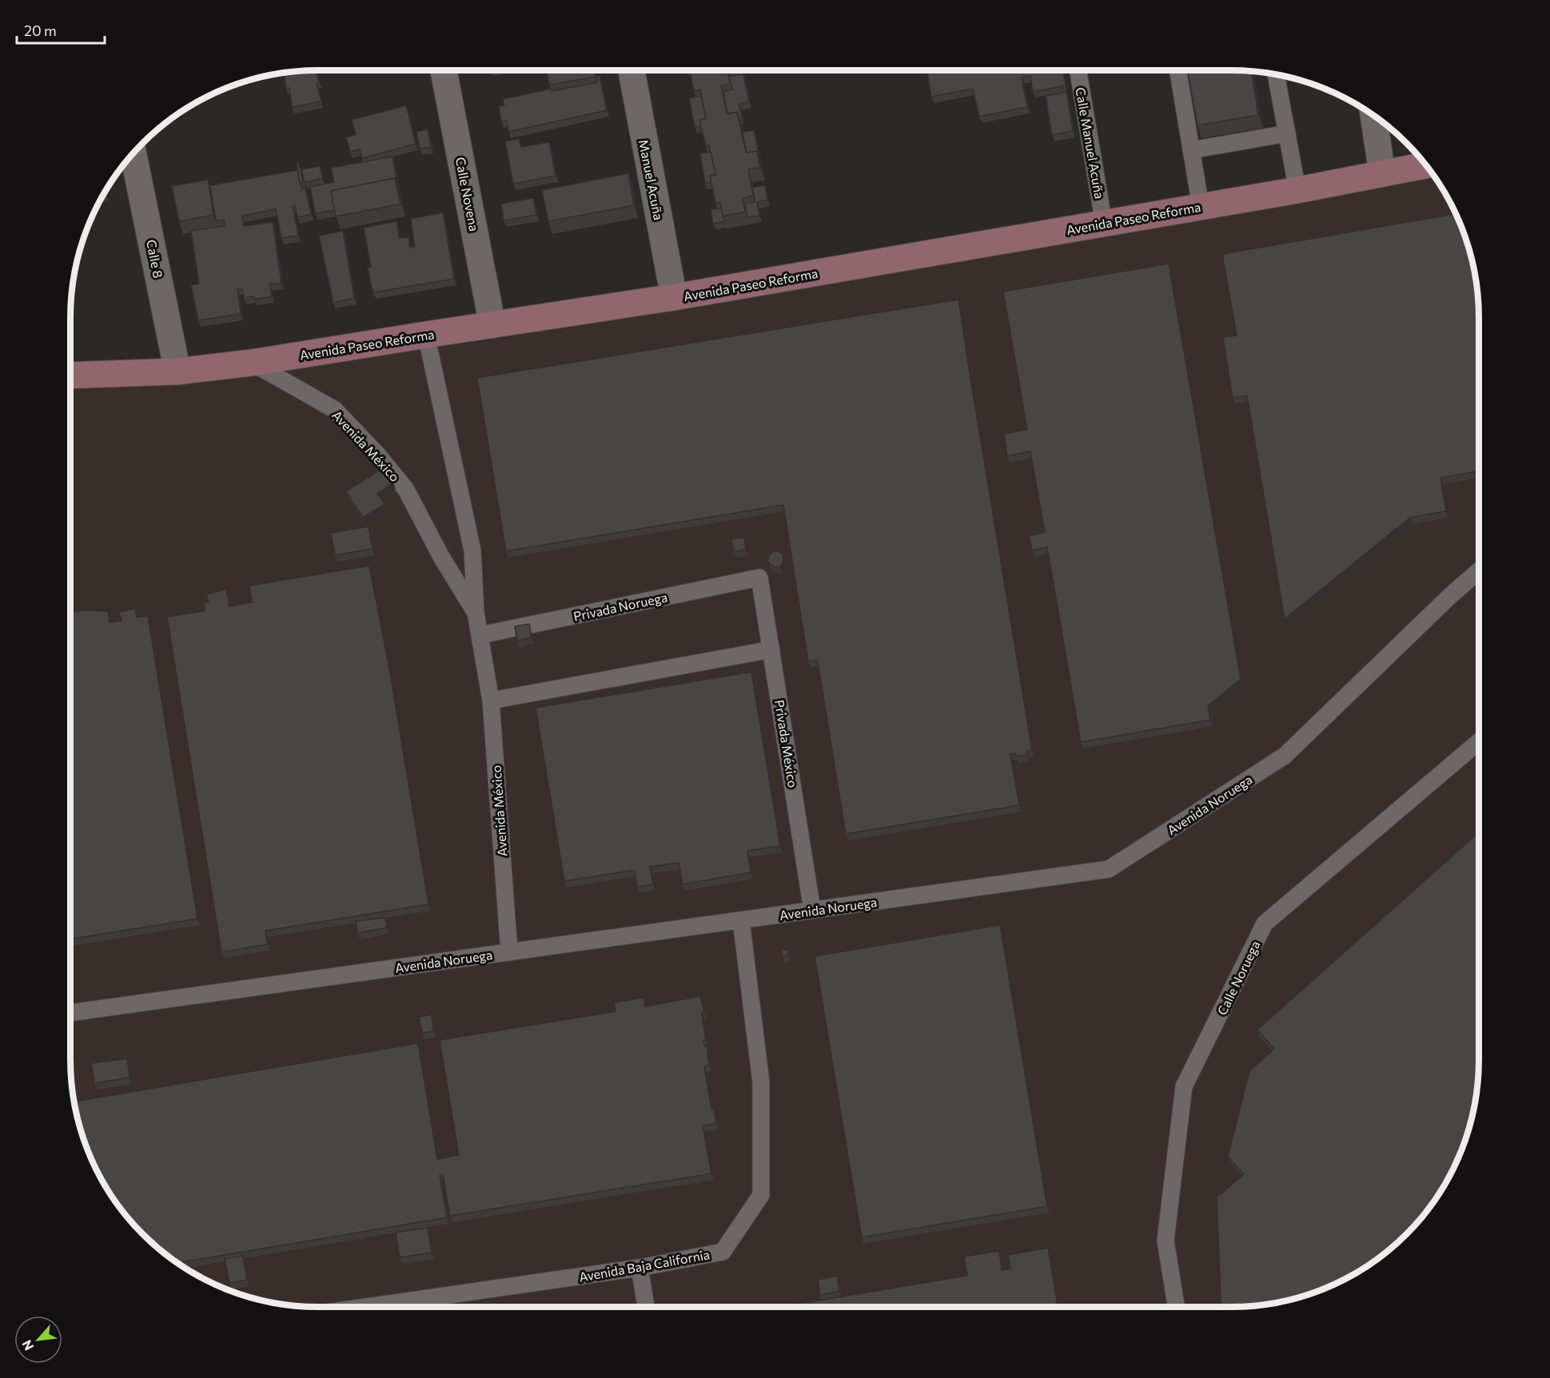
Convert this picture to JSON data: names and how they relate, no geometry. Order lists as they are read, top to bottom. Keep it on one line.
{"streets":{"main road":["Avenida Paseo Reforma"],"street":["Manuel Acuña","Calle Novena","Calle 8"],"lane":["Calle Manuel Acuña","Avenida México","Privada Noruega","Privada México","Avenida Noruega","Calle Noruega","Avenida Baja California"]},"crossings":[["Calle Manuel Acuña","Avenida Paseo Reforma"],["Manuel Acuña","Avenida Paseo Reforma"],["Calle Novena","Avenida Paseo Reforma"],["Avenida Paseo Reforma","Calle 8"],["Avenida Paseo Reforma","Avenida México"],["Avenida México","Privada Noruega"],["Avenida México","Avenida Noruega"],["Privada Noruega","Privada México"],["Privada México","Avenida Noruega"],["Avenida Noruega","Avenida Baja California"]],"scale_bar":"20 m","north":"bottom left"}
